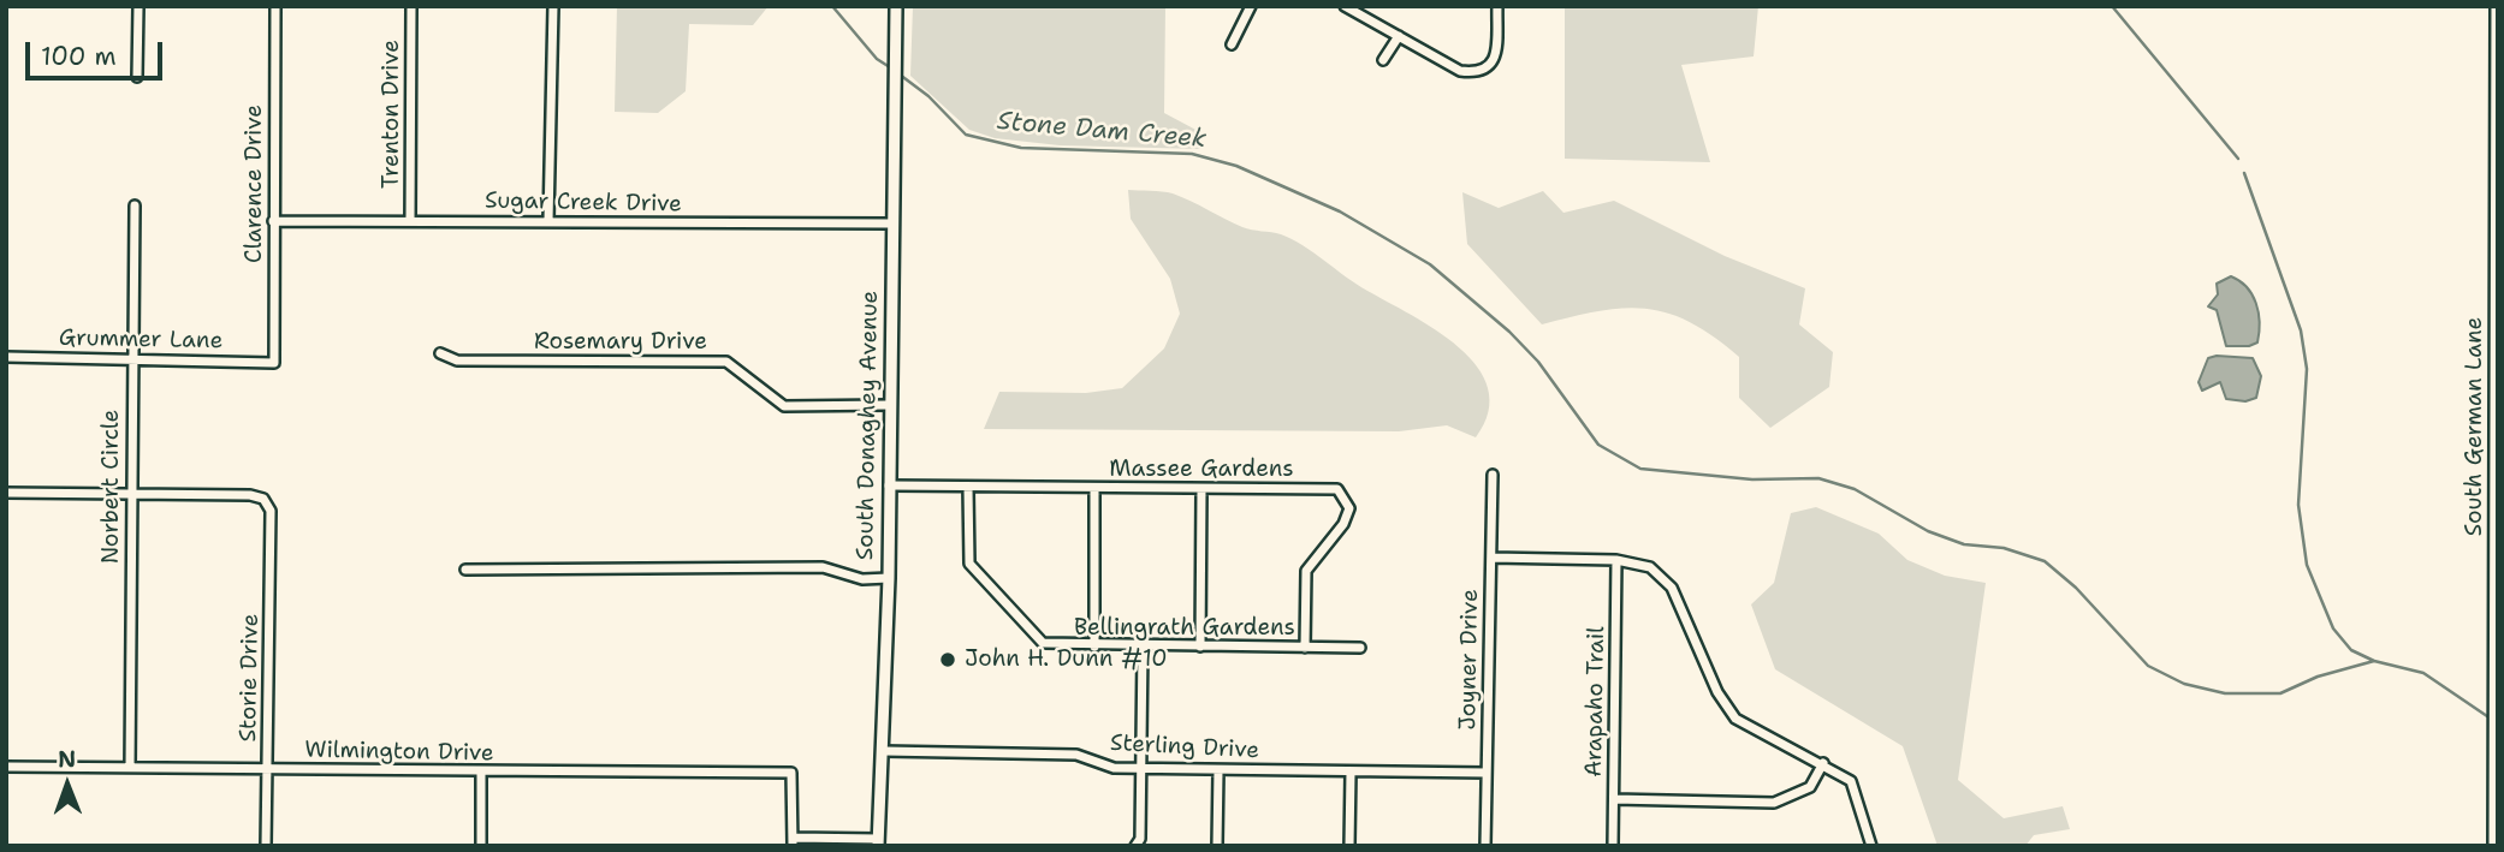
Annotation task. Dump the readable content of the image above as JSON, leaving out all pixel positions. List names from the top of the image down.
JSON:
{
  "streets": {
    "street": [
      "Trenton Drive",
      "Clarence Drive",
      "Sugar Creek Drive",
      "Grummer Lane",
      "Rosemary Drive",
      "South Donaghey Avenue",
      "South German Lane",
      "Massee Gardens",
      "Norbert Circle",
      "Bellingrath Gardens",
      "Joyner Drive",
      "Storie Drive",
      "Arapaho Trail",
      "Sterling Drive",
      "Wilmington Drive"
    ]
  },
  "crossings": [
    ["Trenton Drive", "Sugar Creek Drive"],
    ["Clarence Drive", "Sugar Creek Drive"],
    ["Clarence Drive", "Grummer Lane"],
    ["Sugar Creek Drive", "South Donaghey Avenue"],
    ["Grummer Lane", "Norbert Circle"],
    ["Rosemary Drive", "South Donaghey Avenue"],
    ["South Donaghey Avenue", "Massee Gardens"],
    ["South Donaghey Avenue", "Sterling Drive"],
    ["Massee Gardens", "Bellingrath Gardens"],
    ["Norbert Circle", "Storie Drive"],
    ["Norbert Circle", "Wilmington Drive"],
    ["Joyner Drive", "Sterling Drive"],
    ["Storie Drive", "Wilmington Drive"]
  ],
  "water": ["Stone Dam Creek"],
  "places": ["John H. Dunn #10"],
  "scale_bar": "100 m",
  "north": "top"
}
